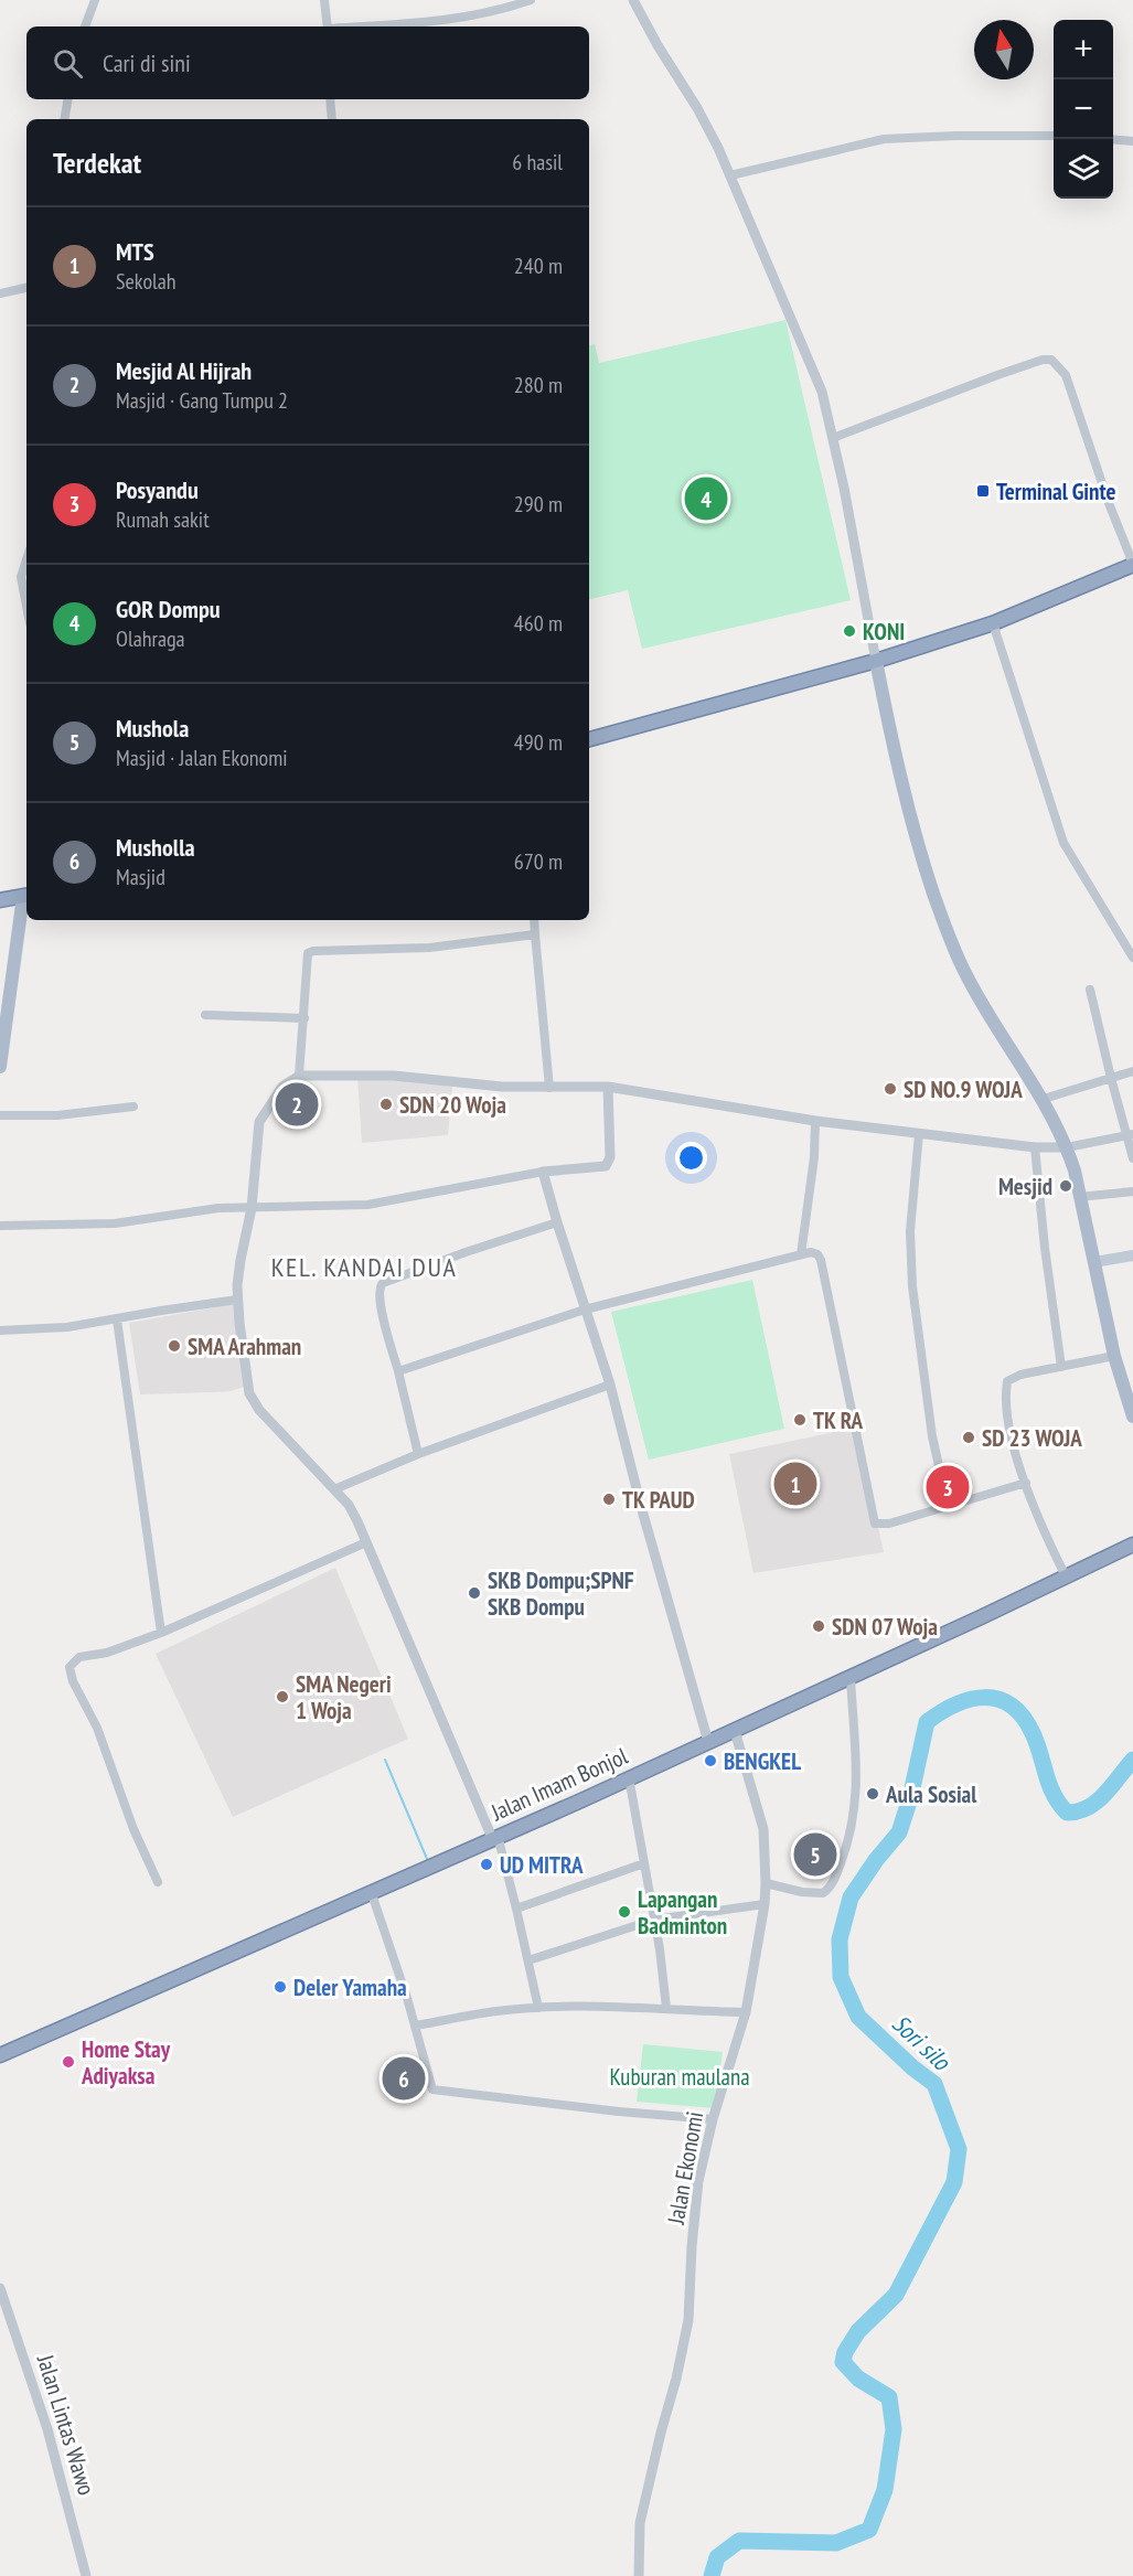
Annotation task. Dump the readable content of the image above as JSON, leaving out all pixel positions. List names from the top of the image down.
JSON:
{
  "streets": {
    "highway": ["Jalan Imam Bonjol"],
    "street": ["Jalan Ekonomi", "Jalan Lintas Wawo"]
  },
  "crossings": [
    ["Jalan Imam Bonjol", "Jalan Ekonomi"]
  ],
  "districts": ["KEL. KANDAI DUA"],
  "water": ["Sori silo"],
  "parks": ["Kuburan maulana"],
  "places": {
    "transit": ["Terminal Ginte"],
    "other": [
      "KONI",
      "SD NO.9 WOJA",
      "SDN 20 Woja",
      "Mesjid",
      "SMA Arahman",
      "TK RA",
      "SD 23 WOJA",
      "TK PAUD",
      "SKB Dompu;SPNF SKB Dompu",
      "SDN 07 Woja",
      "SMA Negeri 1 Woja",
      "BENGKEL",
      "Aula Sosial",
      "UD MITRA",
      "Lapangan Badminton",
      "Deler Yamaha",
      "Home Stay Adiyaksa"
    ]
  },
  "north": "top",
  "page": {
    "map_buttons": ["+", "−"],
    "search": "Cari di sini",
    "heading": ["Terdekat", "6 hasil"],
    "list": [
      {
        "mark": "1",
        "name": "MTS",
        "note": "Sekolah",
        "value": "240 m"
      },
      {
        "mark": "2",
        "name": "Mesjid Al Hijrah",
        "note": "Masjid · Gang Tumpu 2",
        "value": "280 m"
      },
      {
        "mark": "3",
        "name": "Posyandu",
        "note": "Rumah sakit",
        "value": "290 m"
      },
      {
        "mark": "4",
        "name": "GOR Dompu",
        "note": "Olahraga",
        "value": "460 m"
      },
      {
        "mark": "5",
        "name": "Mushola",
        "note": "Masjid · Jalan Ekonomi",
        "value": "490 m"
      },
      {
        "mark": "6",
        "name": "Musholla",
        "note": "Masjid",
        "value": "670 m"
      }
    ],
    "pins": [
      "4",
      "2",
      "1",
      "3",
      "5",
      "6"
    ]
  }
}
